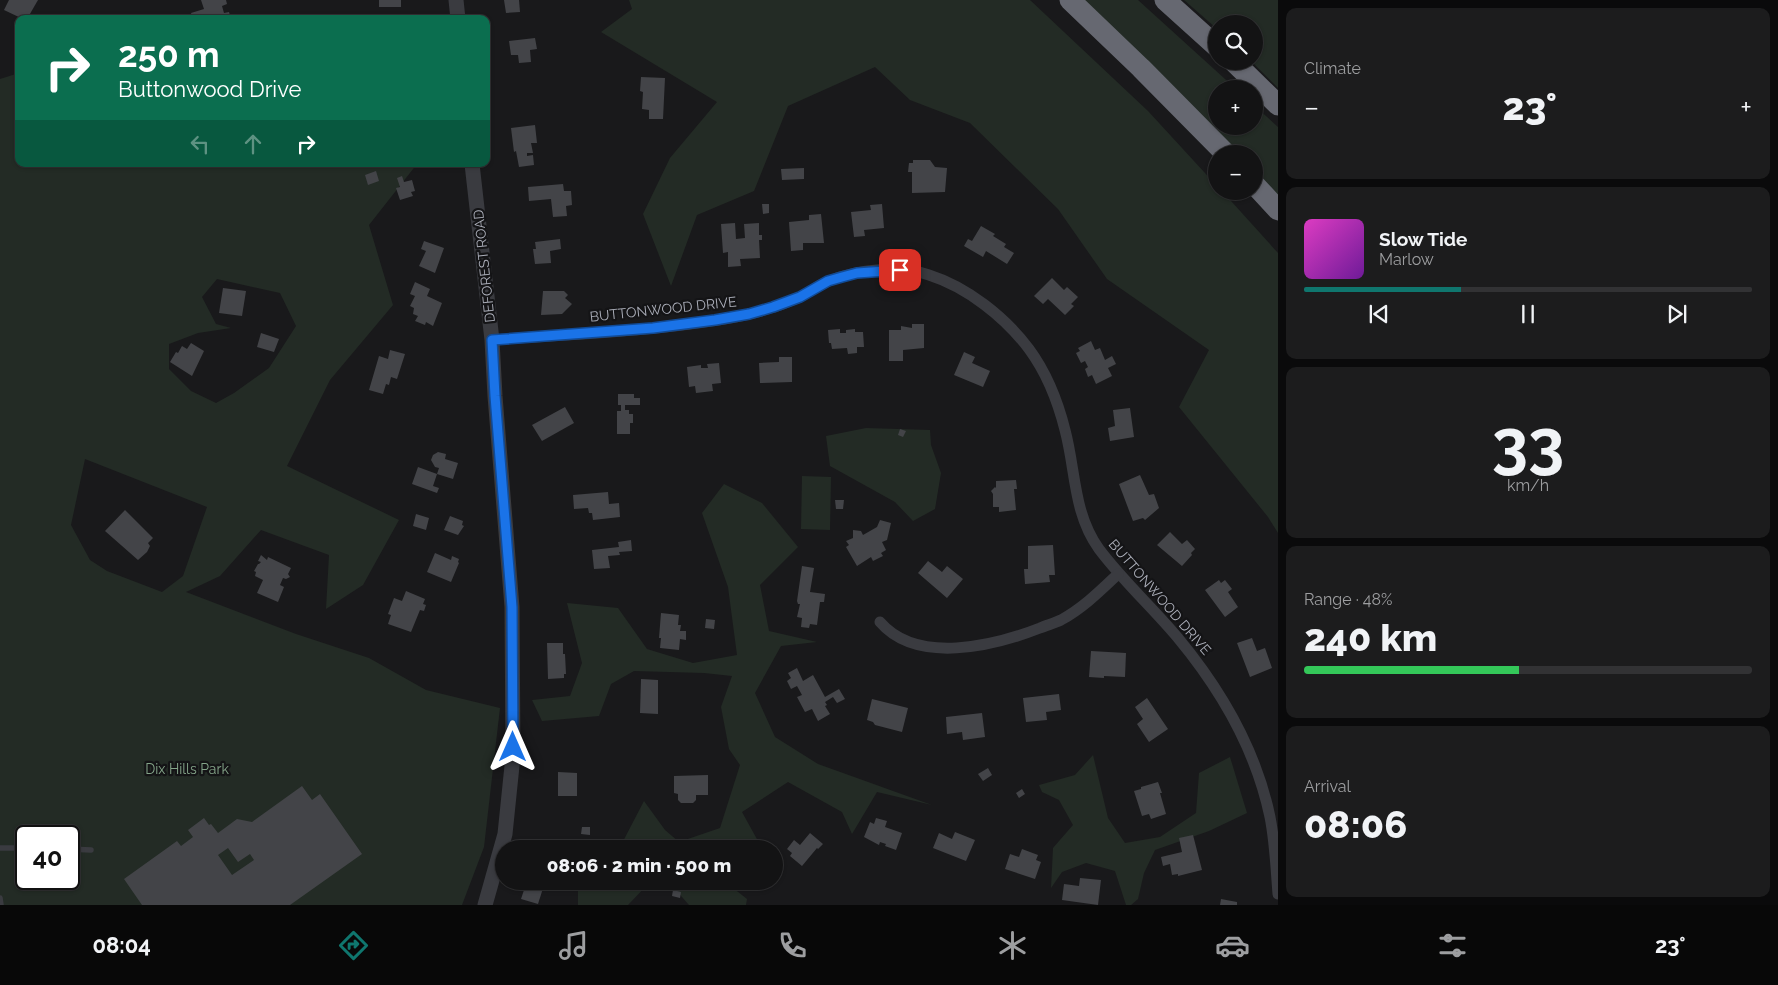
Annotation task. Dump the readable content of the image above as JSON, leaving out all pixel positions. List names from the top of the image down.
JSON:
{
  "streets": {
    "street": ["DEFOREST ROAD", "BUTTONWOOD DRIVE"]
  },
  "crossings": [
    ["DEFOREST ROAD", "BUTTONWOOD DRIVE"]
  ],
  "parks": ["Dix Hills Park"],
  "page": {
    "tile": [
      "Climate",
      ["33", "km/h"],
      ["Range · 48%", "240 km"],
      ["Arrival", "08:06"]
    ],
    "map_buttons": ["+", "−"],
    "turn": ["250 m", "Buttonwood Drive"],
    "heat": ["−", "23°", "+"],
    "song": ["Slow Tide", "Marlow"],
    "limit": "40",
    "trip": "08:06 · 2 min · 500 m",
    "tabs": ["08:04", "23°"]
  }
}
